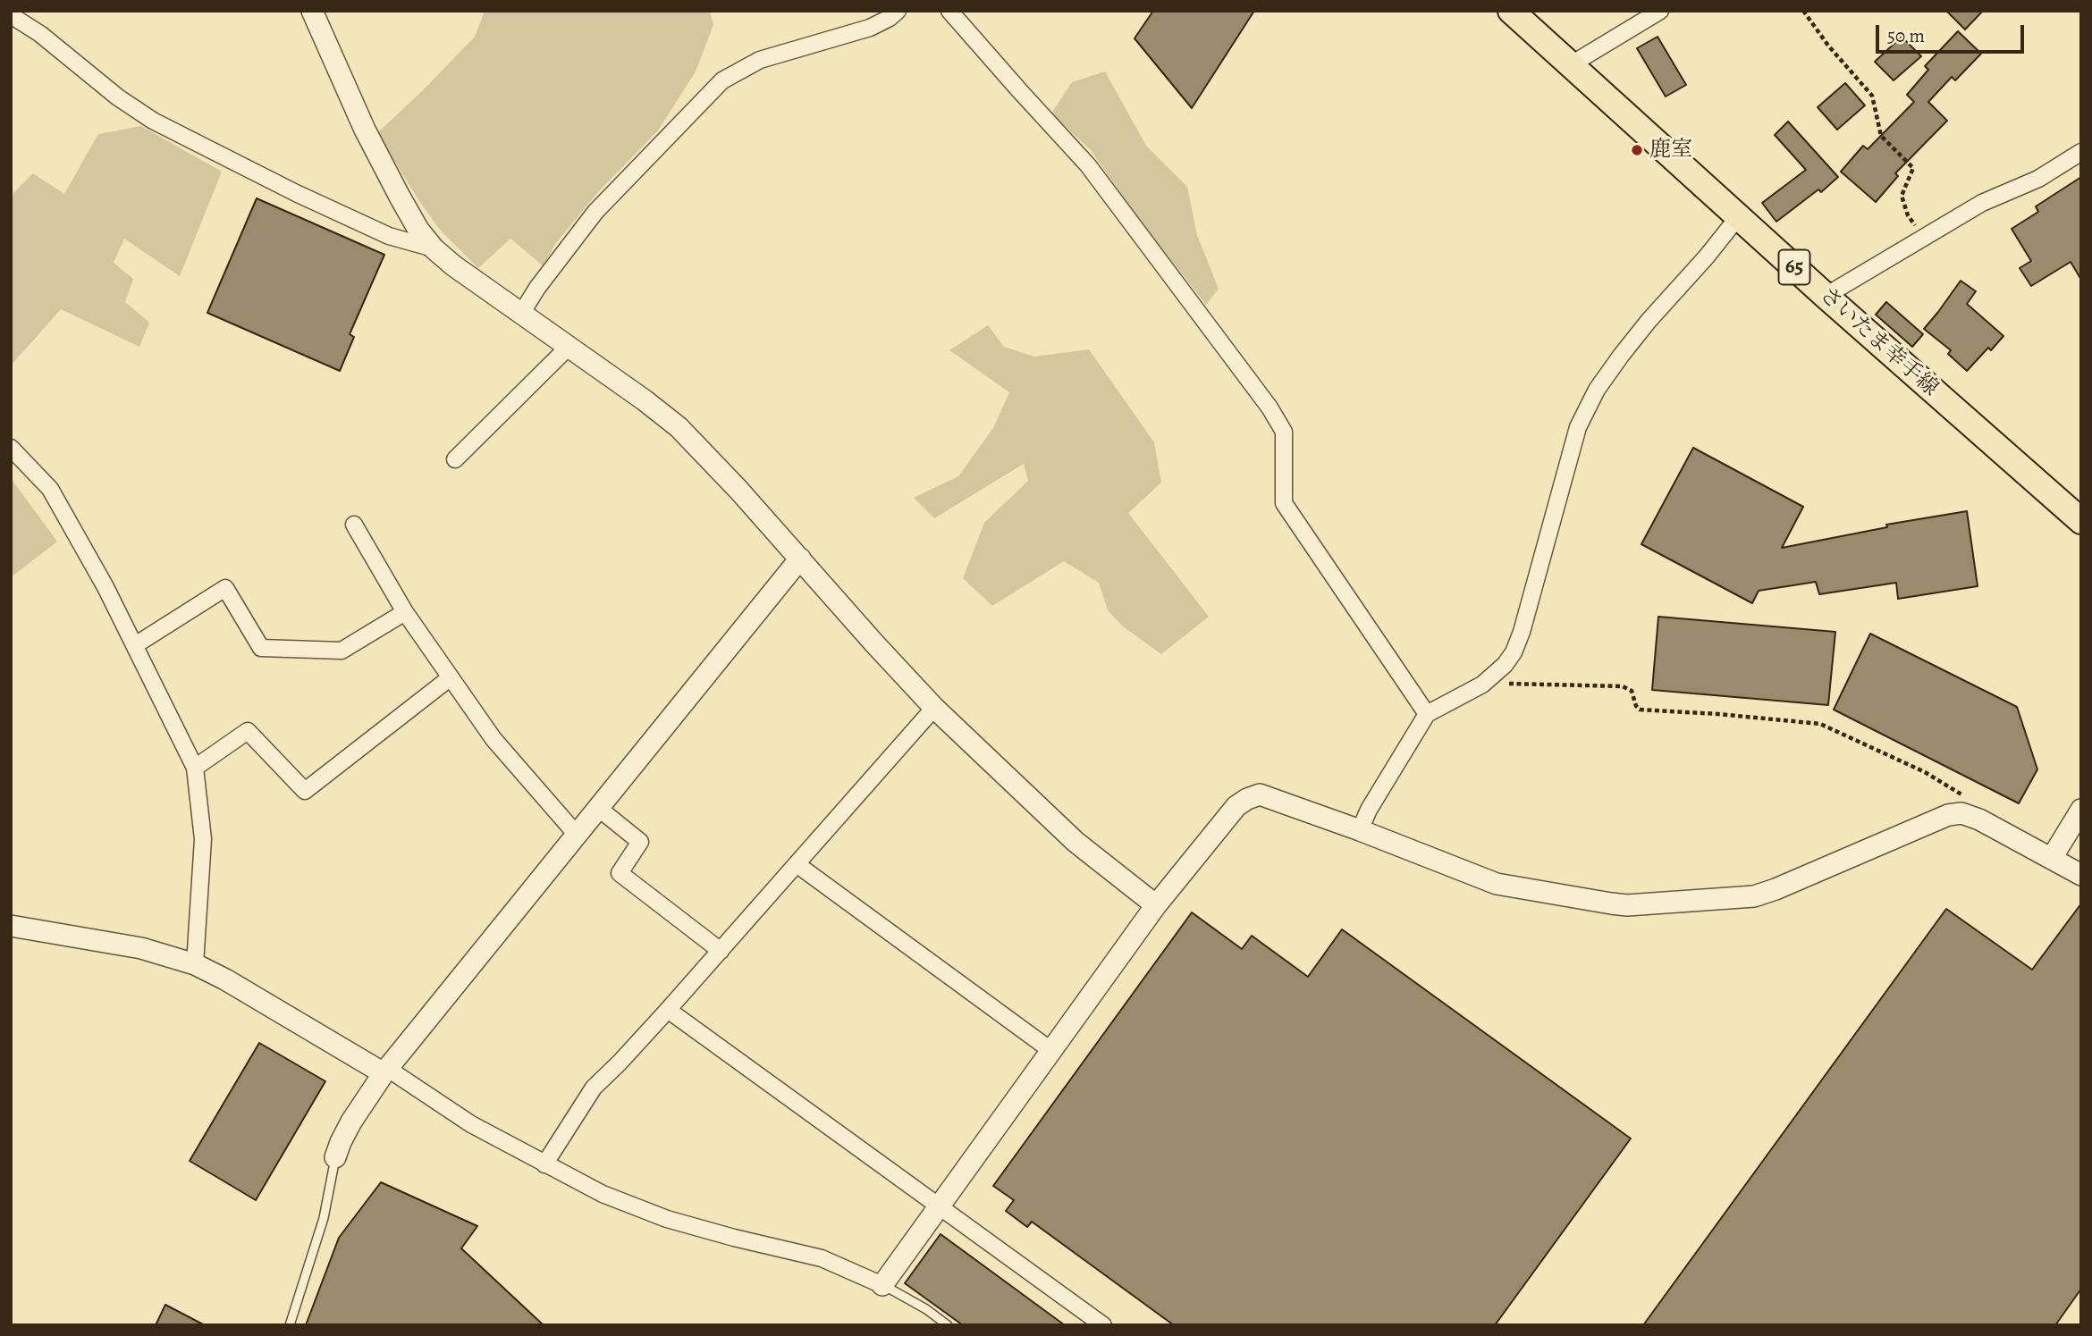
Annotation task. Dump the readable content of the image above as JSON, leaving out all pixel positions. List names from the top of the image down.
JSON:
{
  "streets": {
    "main road": ["65", "さいたま幸手線"]
  },
  "places": ["鹿室"],
  "scale_bar": "50 m"
}
